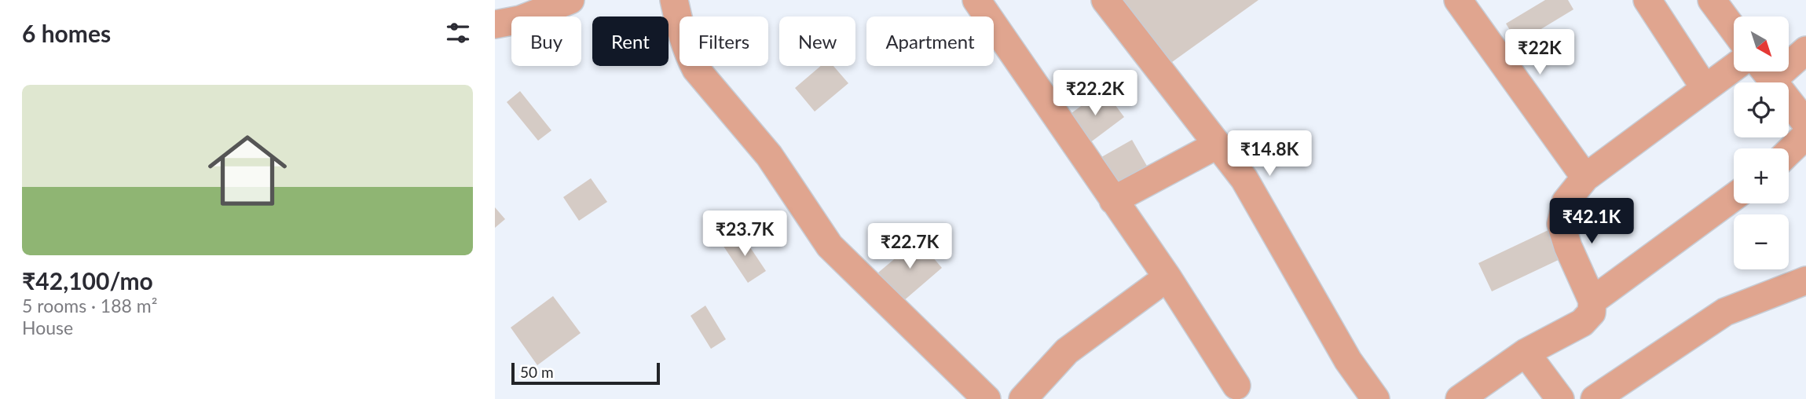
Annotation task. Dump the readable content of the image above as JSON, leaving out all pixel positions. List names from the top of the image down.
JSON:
{
  "scale_bar": "50 m",
  "north": "bottom right",
  "page": {
    "heading": "6 homes",
    "map_buttons": ["+", "−"],
    "chip": [
      "Buy",
      "Rent",
      "Filters",
      "New",
      "Apartment"
    ],
    "price": [
      "₹22K",
      "₹22.2K",
      "₹14.8K",
      "₹42.1K",
      "₹23.7K",
      "₹22.7K"
    ],
    "list": [
      {
        "name": "₹42,100/mo",
        "note": "5 rooms · 188 m² · House"
      }
    ],
    "scale": "50 m"
  }
}
